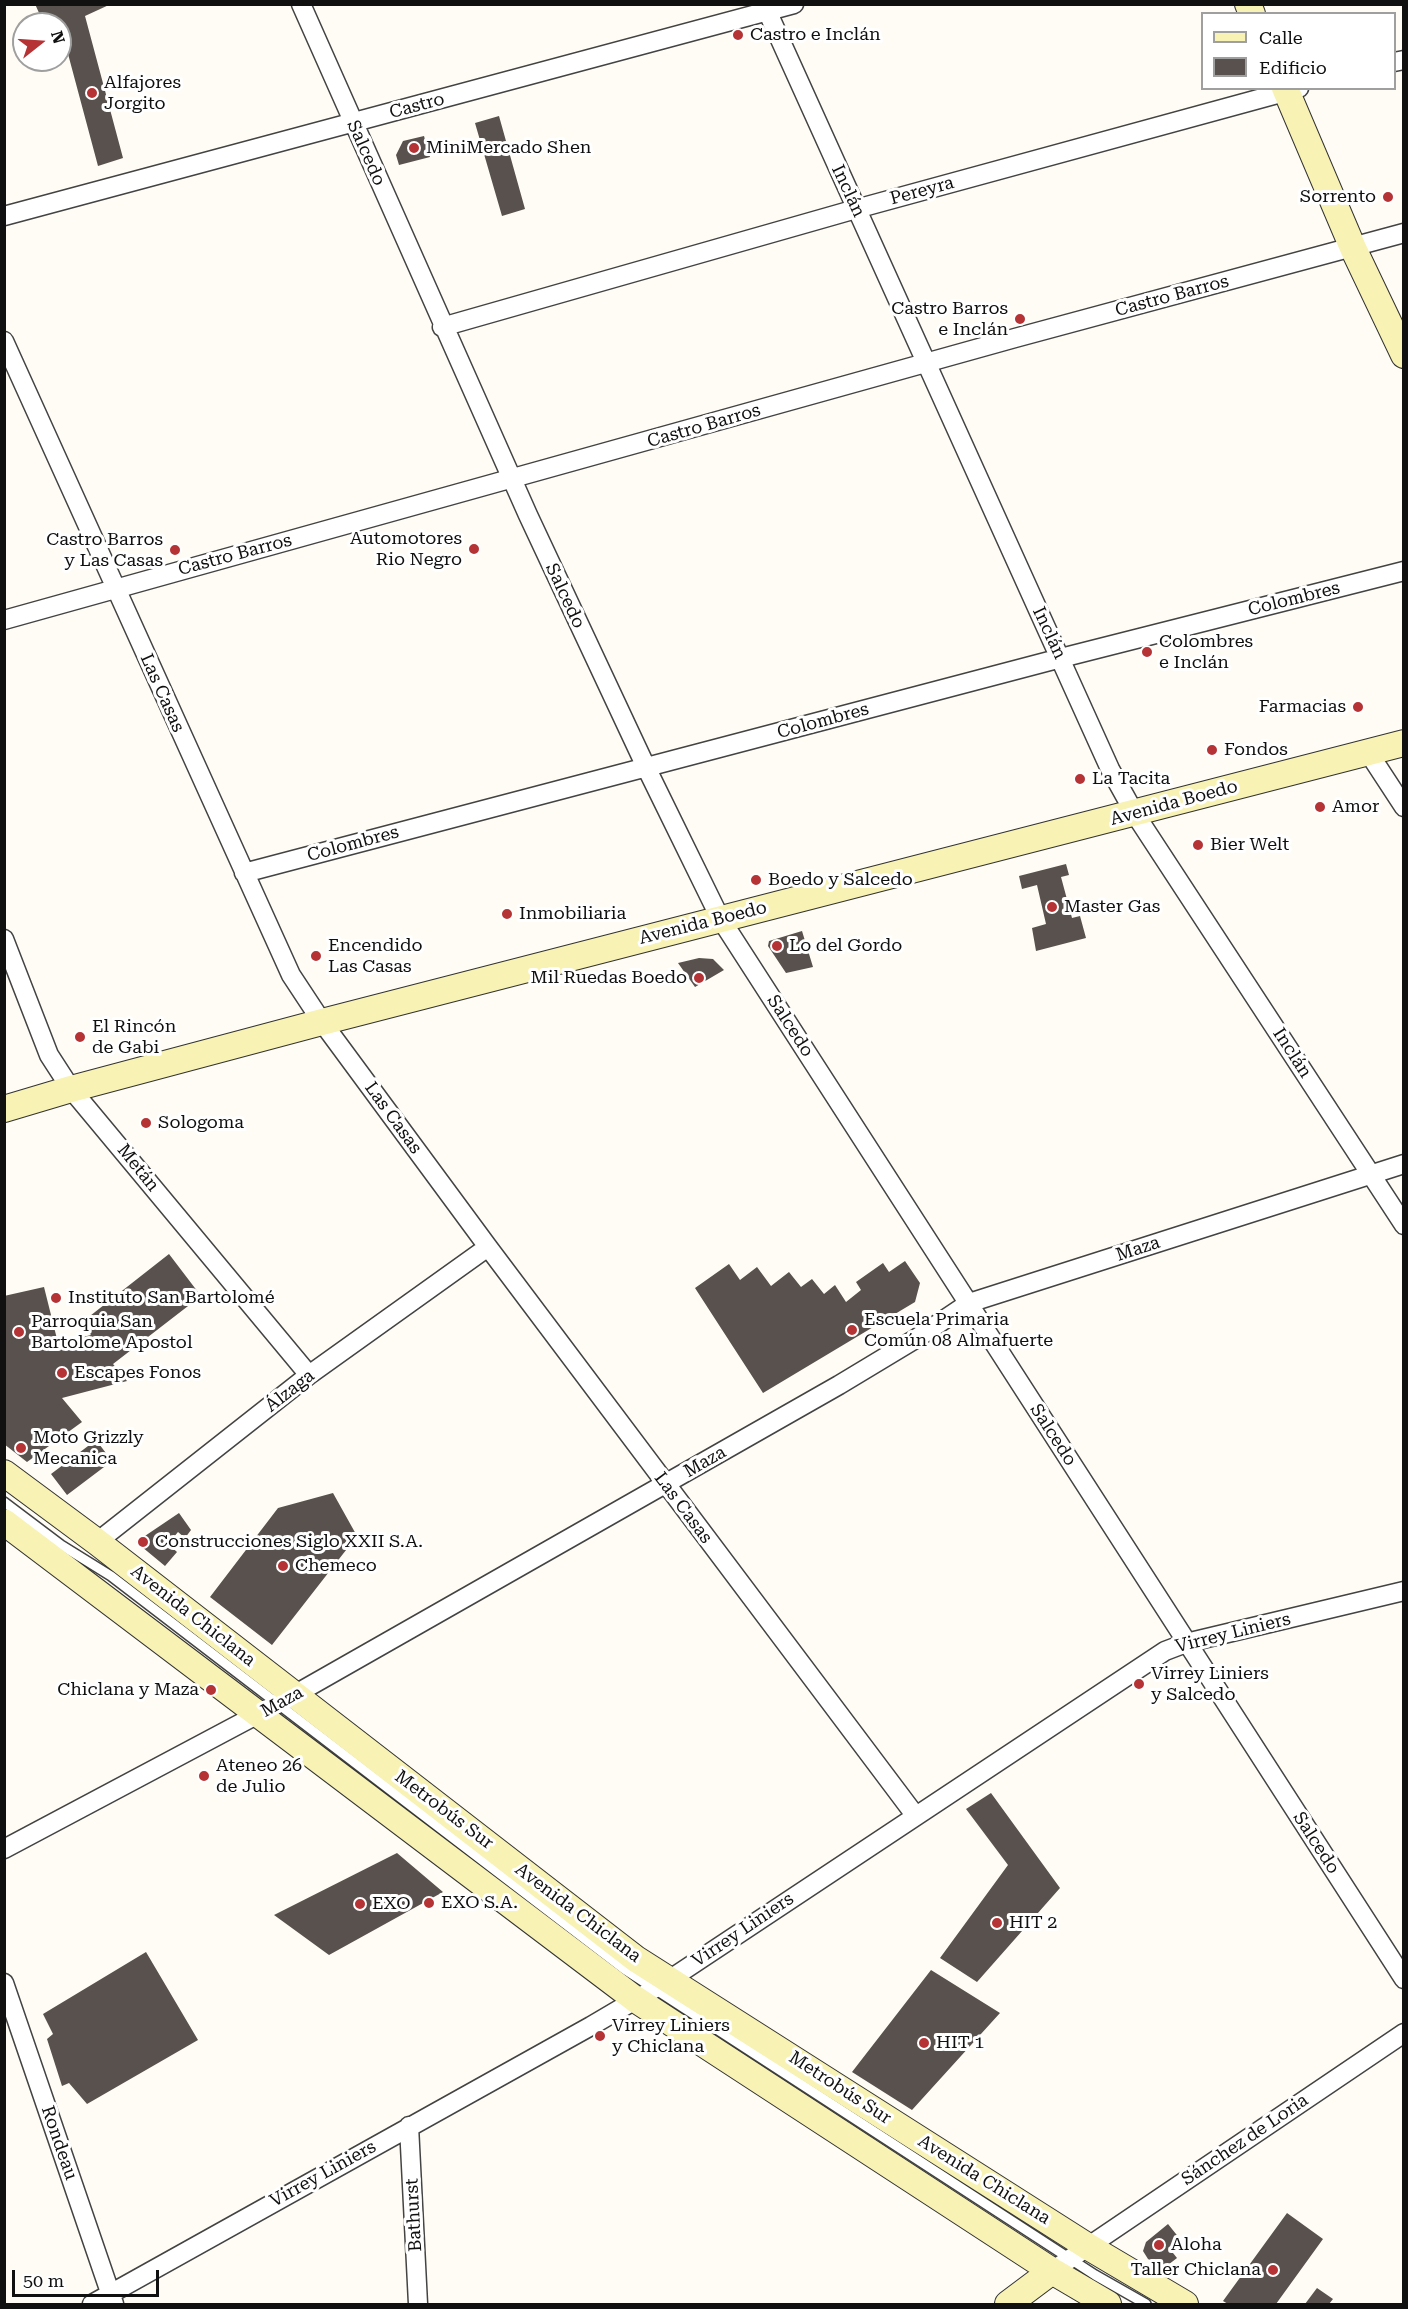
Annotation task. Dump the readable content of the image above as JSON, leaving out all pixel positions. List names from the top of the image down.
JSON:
{
  "streets": {
    "main road": ["Avenida Boedo", "Avenida Chiclana"],
    "street": [
      "Castro",
      "Salcedo",
      "Inclán",
      "Pereyra",
      "Castro Barros",
      "Colombres",
      "Las Casas",
      "Metán",
      "Maza",
      "Álzaga",
      "Virrey Liniers",
      "Sánchez de Loria",
      "Rondeau",
      "Bathurst"
    ]
  },
  "crossings": [
    ["Castro", "Salcedo"],
    ["Castro", "Inclán"],
    ["Salcedo", "Pereyra"],
    ["Salcedo", "Castro Barros"],
    ["Salcedo", "Colombres"],
    ["Salcedo", "Avenida Boedo"],
    ["Salcedo", "Maza"],
    ["Salcedo", "Virrey Liniers"],
    ["Inclán", "Pereyra"],
    ["Inclán", "Castro Barros"],
    ["Inclán", "Colombres"],
    ["Inclán", "Avenida Boedo"],
    ["Inclán", "Maza"],
    ["Castro Barros", "Las Casas"],
    ["Colombres", "Las Casas"],
    ["Las Casas", "Avenida Boedo"],
    ["Las Casas", "Maza"],
    ["Las Casas", "Álzaga"],
    ["Las Casas", "Virrey Liniers"],
    ["Avenida Boedo", "Metán"],
    ["Metán", "Álzaga"],
    ["Maza", "Avenida Chiclana"],
    ["Álzaga", "Avenida Chiclana"],
    ["Avenida Chiclana", "Virrey Liniers"],
    ["Avenida Chiclana", "Sánchez de Loria"],
    ["Virrey Liniers", "Rondeau"],
    ["Virrey Liniers", "Bathurst"]
  ],
  "places": [
    "Castro e Inclán",
    "Alfajores Jorgito",
    "MiniMercado Shen",
    "Sorrento",
    "Castro Barros e Inclán",
    "Automotores Rio Negro",
    "Castro Barros y Las Casas",
    "Colombres e Inclán",
    "Farmacias",
    "Fondos",
    "La Tacita",
    "Amor",
    "Bier Welt",
    "Boedo y Salcedo",
    "Master Gas",
    "Inmobiliaria",
    "Lo del Gordo",
    "Encendido Las Casas",
    "Mil Ruedas Boedo",
    "El Rincón de Gabi",
    "Sologoma",
    "Instituto San Bartolomé",
    "Escuela Primaria Común 08 Almafuerte",
    "Parroquia San Bartolome Apostol",
    "Escapes Fonos",
    "Moto Grizzly Mecanica",
    "Construcciones Siglo XXII S.A.",
    "Chemeco",
    "Virrey Liniers y Salcedo",
    "Chiclana y Maza",
    "Ateneo 26 de Julio",
    "EXO S.A.",
    "EXO",
    "HIT 2",
    "Virrey Liniers y Chiclana",
    "HIT 1",
    "Aloha",
    "Taller Chiclana"
  ],
  "legend": ["Calle", "Edificio"],
  "scale_bar": "50 m",
  "north": "right"
}
